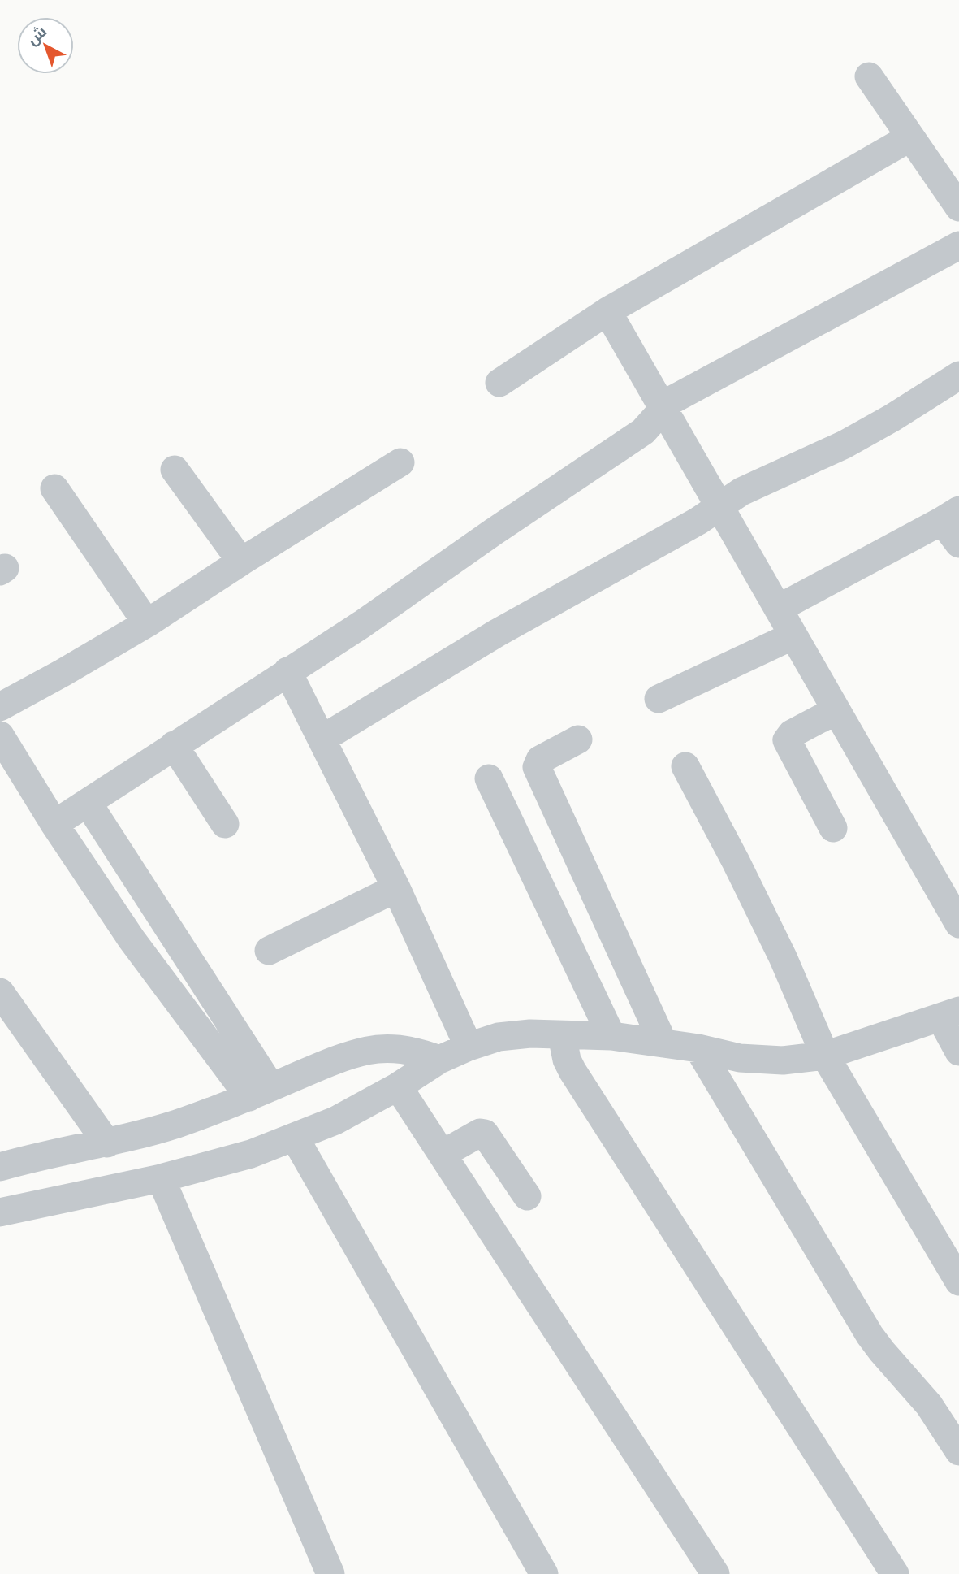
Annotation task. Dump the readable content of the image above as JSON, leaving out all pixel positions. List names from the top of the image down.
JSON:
{
  "north": "top left"
}
